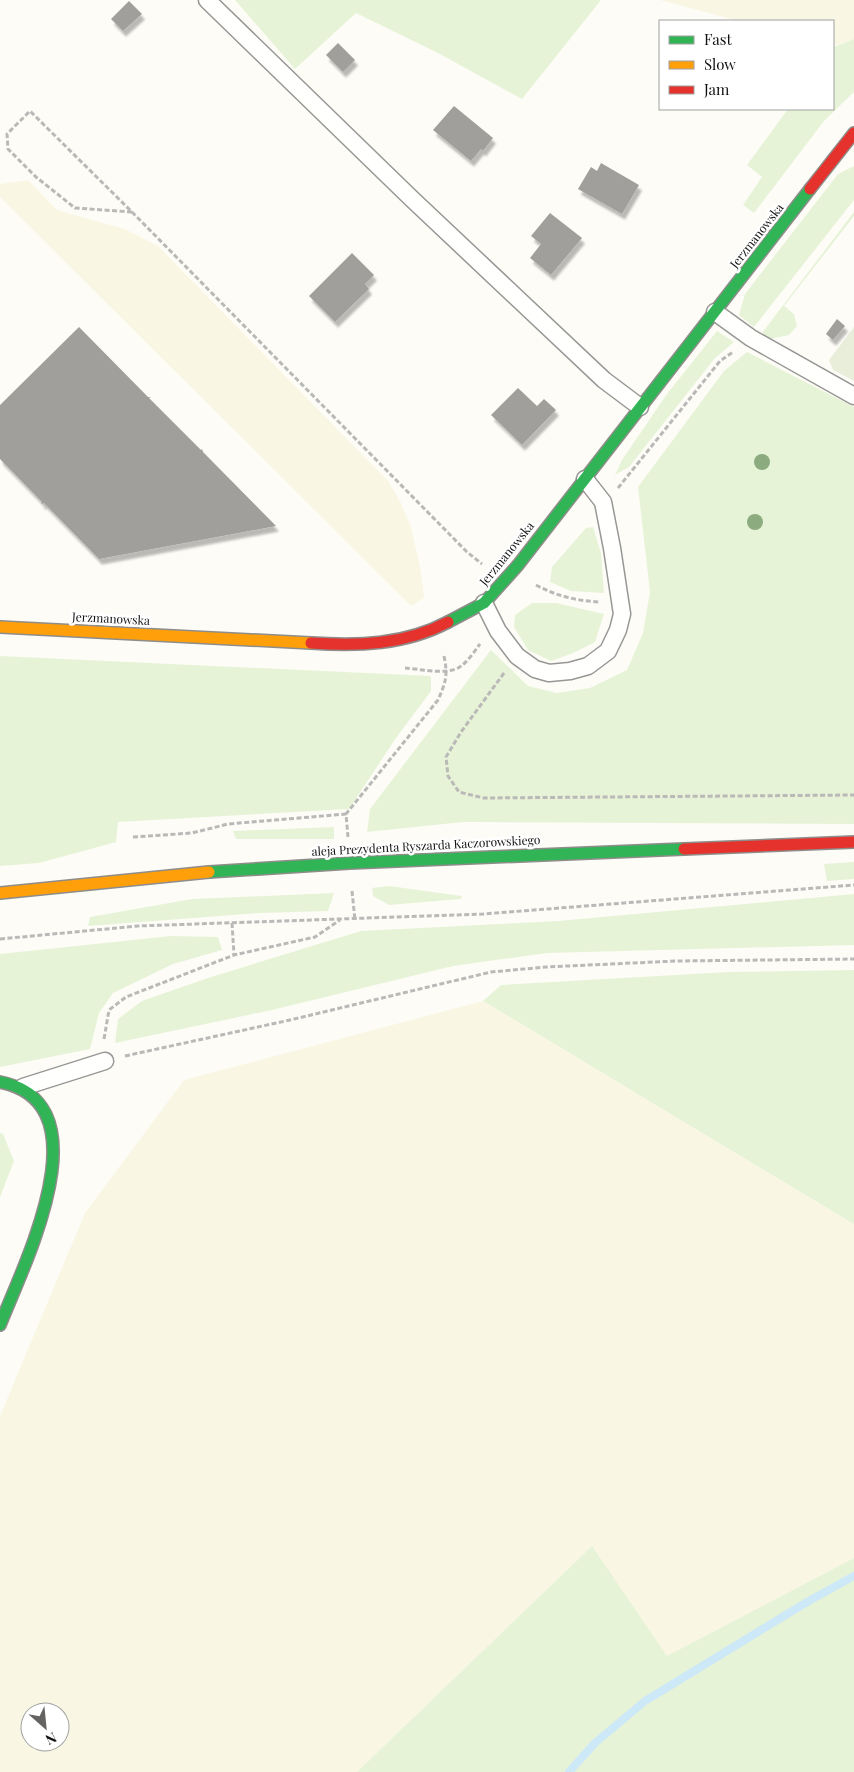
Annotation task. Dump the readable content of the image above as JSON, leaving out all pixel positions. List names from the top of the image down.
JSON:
{
  "streets": {
    "street": ["Jerzmanowska", "aleja Prezydenta Ryszarda Kaczorowskiego"]
  },
  "legend": ["Fast", "Slow", "Jam"],
  "north": "bottom right"
}
